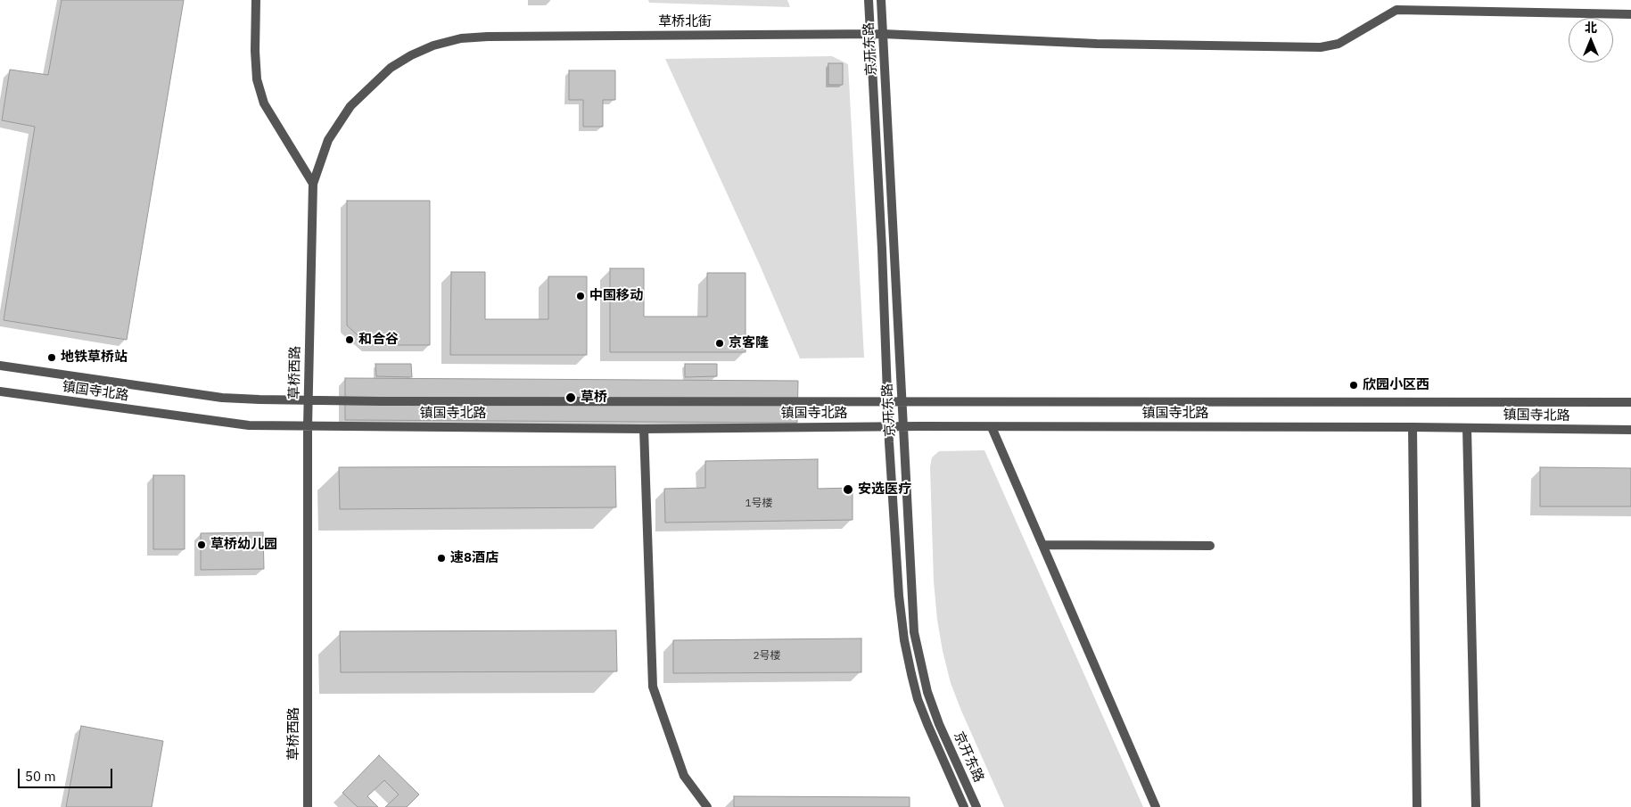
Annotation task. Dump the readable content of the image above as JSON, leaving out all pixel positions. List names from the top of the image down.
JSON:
{
  "streets": {
    "street": [
      "草桥北街",
      "京开东路",
      "草桥西路",
      "镇国寺北路"
    ]
  },
  "crossings": [
    ["草桥北街", "京开东路"],
    ["草桥北街", "草桥西路"],
    ["京开东路", "镇国寺北路"],
    ["草桥西路", "镇国寺北路"]
  ],
  "places": [
    "中国移动",
    "和合谷",
    "京客隆",
    "地铁草桥站",
    "欣园小区西",
    "草桥",
    "安选医疗",
    "草桥幼儿园",
    "速8酒店"
  ],
  "house_numbers": ["1号楼", "2号楼"],
  "scale_bar": "50 m",
  "north": "top"
}
